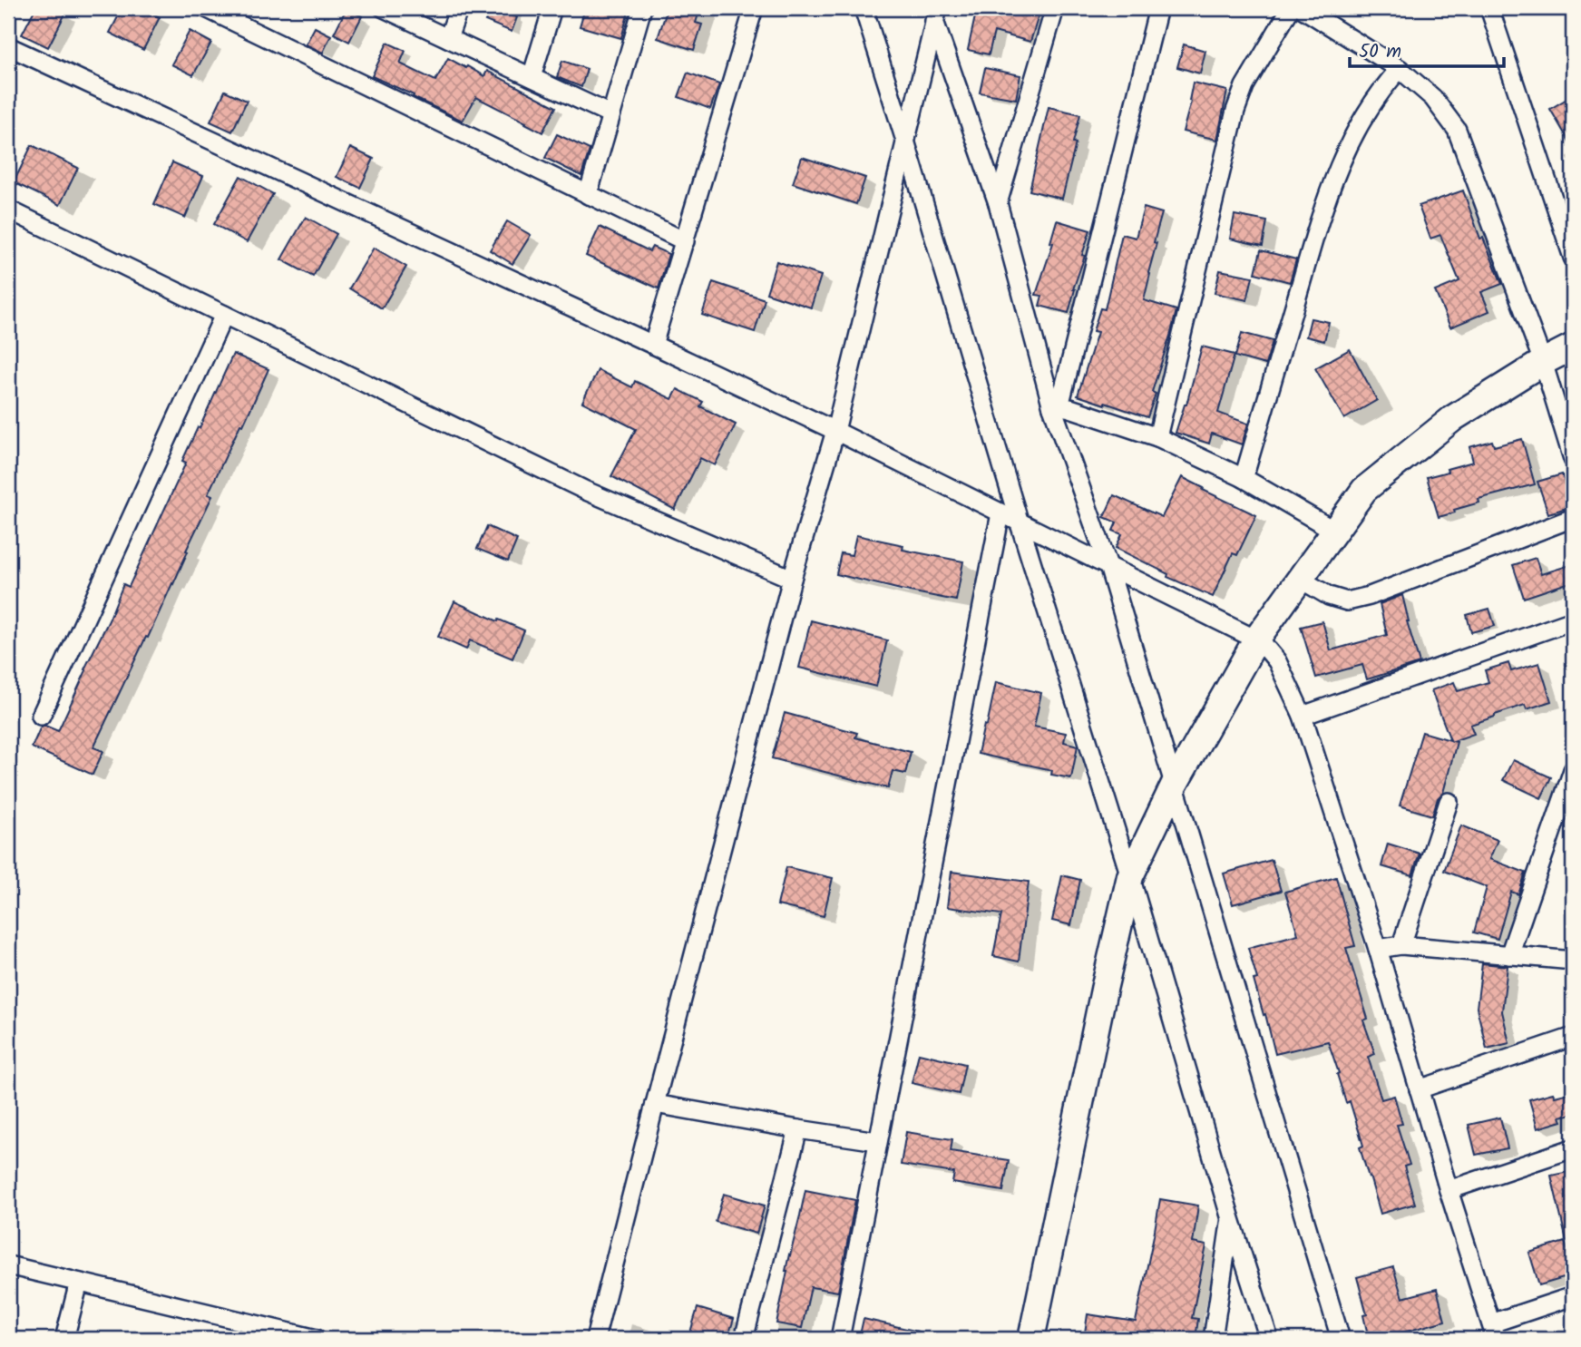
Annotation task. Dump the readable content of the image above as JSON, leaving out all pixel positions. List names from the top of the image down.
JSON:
{
  "scale_bar": "50 m"
}
